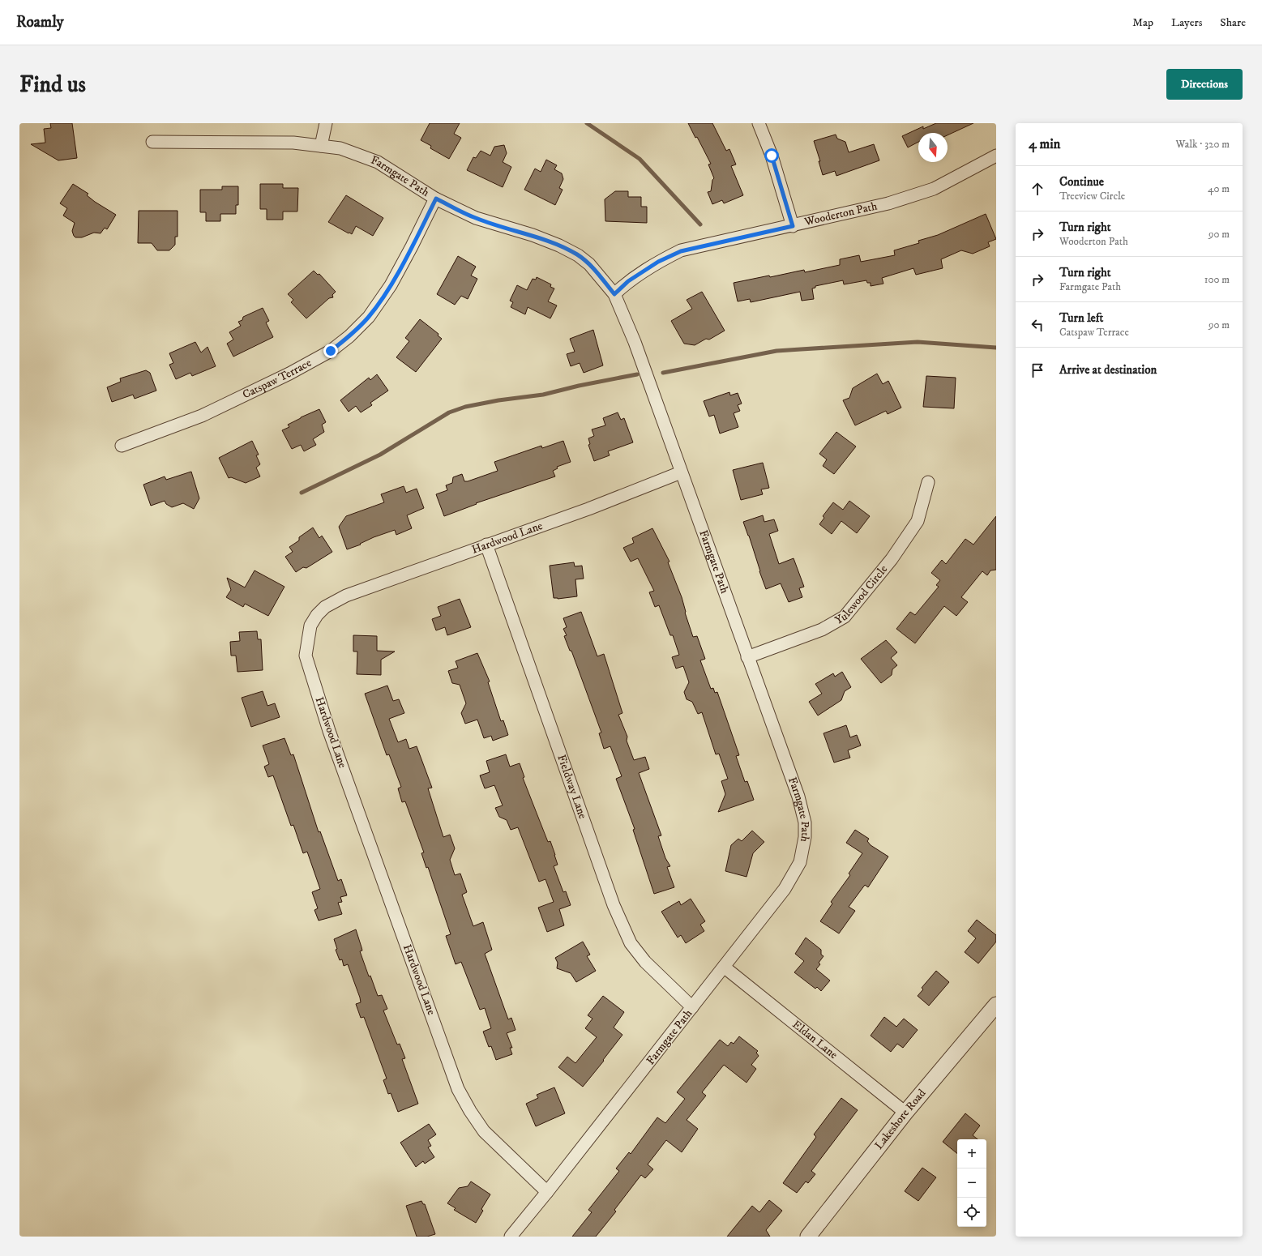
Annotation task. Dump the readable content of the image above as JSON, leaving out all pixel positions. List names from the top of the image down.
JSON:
{
  "streets": {
    "street": [
      "Farmgate Path",
      "Wooderton Path",
      "Catspaw Terrace",
      "Hardwood Lane",
      "Yulewood Circle",
      "Fieldway Lane",
      "Eldan Lane",
      "Lakeshore Road"
    ]
  },
  "crossings": [
    ["Farmgate Path", "Wooderton Path"],
    ["Farmgate Path", "Catspaw Terrace"],
    ["Farmgate Path", "Hardwood Lane"],
    ["Farmgate Path", "Yulewood Circle"],
    ["Farmgate Path", "Fieldway Lane"],
    ["Farmgate Path", "Eldan Lane"],
    ["Hardwood Lane", "Fieldway Lane"],
    ["Eldan Lane", "Lakeshore Road"]
  ],
  "north": "bottom",
  "page": {
    "header": "Roamly",
    "nav": ["Map", "Layers", "Share"],
    "buttons": "Directions",
    "title": "Find us",
    "heading": ["4 min", "Walk · 320 m"],
    "list": [
      ["Continue", "Treeview Circle", "40 m"],
      ["Turn right", "Wooderton Path", "90 m"],
      ["Turn right", "Farmgate Path", "100 m"],
      ["Turn left", "Catspaw Terrace", "90 m"],
      "Arrive at destination"
    ],
    "map_buttons": ["+", "−"]
  }
}
